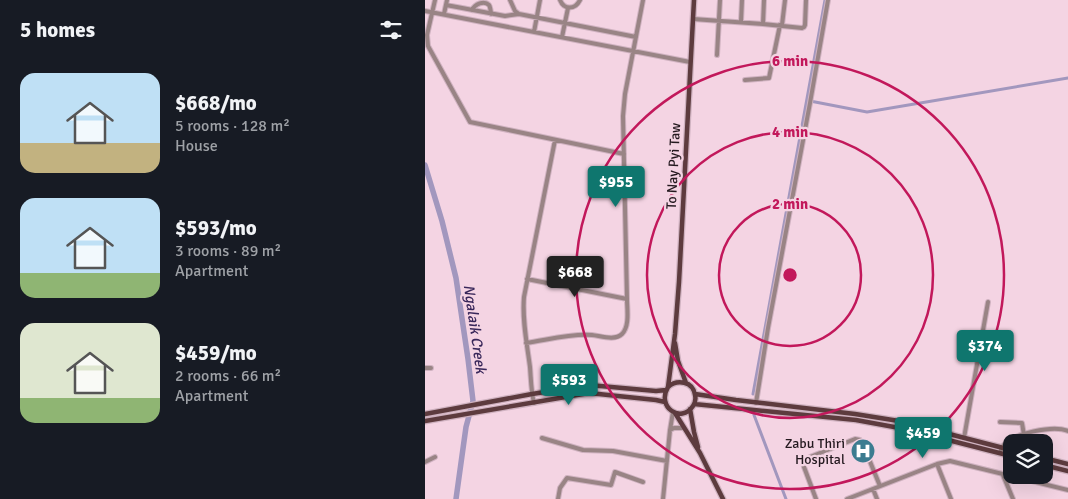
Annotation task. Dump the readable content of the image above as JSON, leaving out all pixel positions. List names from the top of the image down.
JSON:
{
  "streets": {
    "main road": ["To Nay Pyi Taw"]
  },
  "water": ["Ngalaik Creek"],
  "places": {
    "hospital": ["Zabu Thiri Hospital"]
  },
  "page": {
    "heading": "5 homes",
    "list": [
      {
        "name": "$668/mo",
        "note": "5 rooms · 128 m² · House"
      },
      {
        "name": "$593/mo",
        "note": "3 rooms · 89 m² · Apartment"
      },
      {
        "name": "$459/mo",
        "note": "2 rooms · 66 m² · Apartment"
      }
    ],
    "price": [
      "$955",
      "$668",
      "$374",
      "$593",
      "$459"
    ]
  },
  "rings": ["6 min", "4 min", "2 min"]
}
